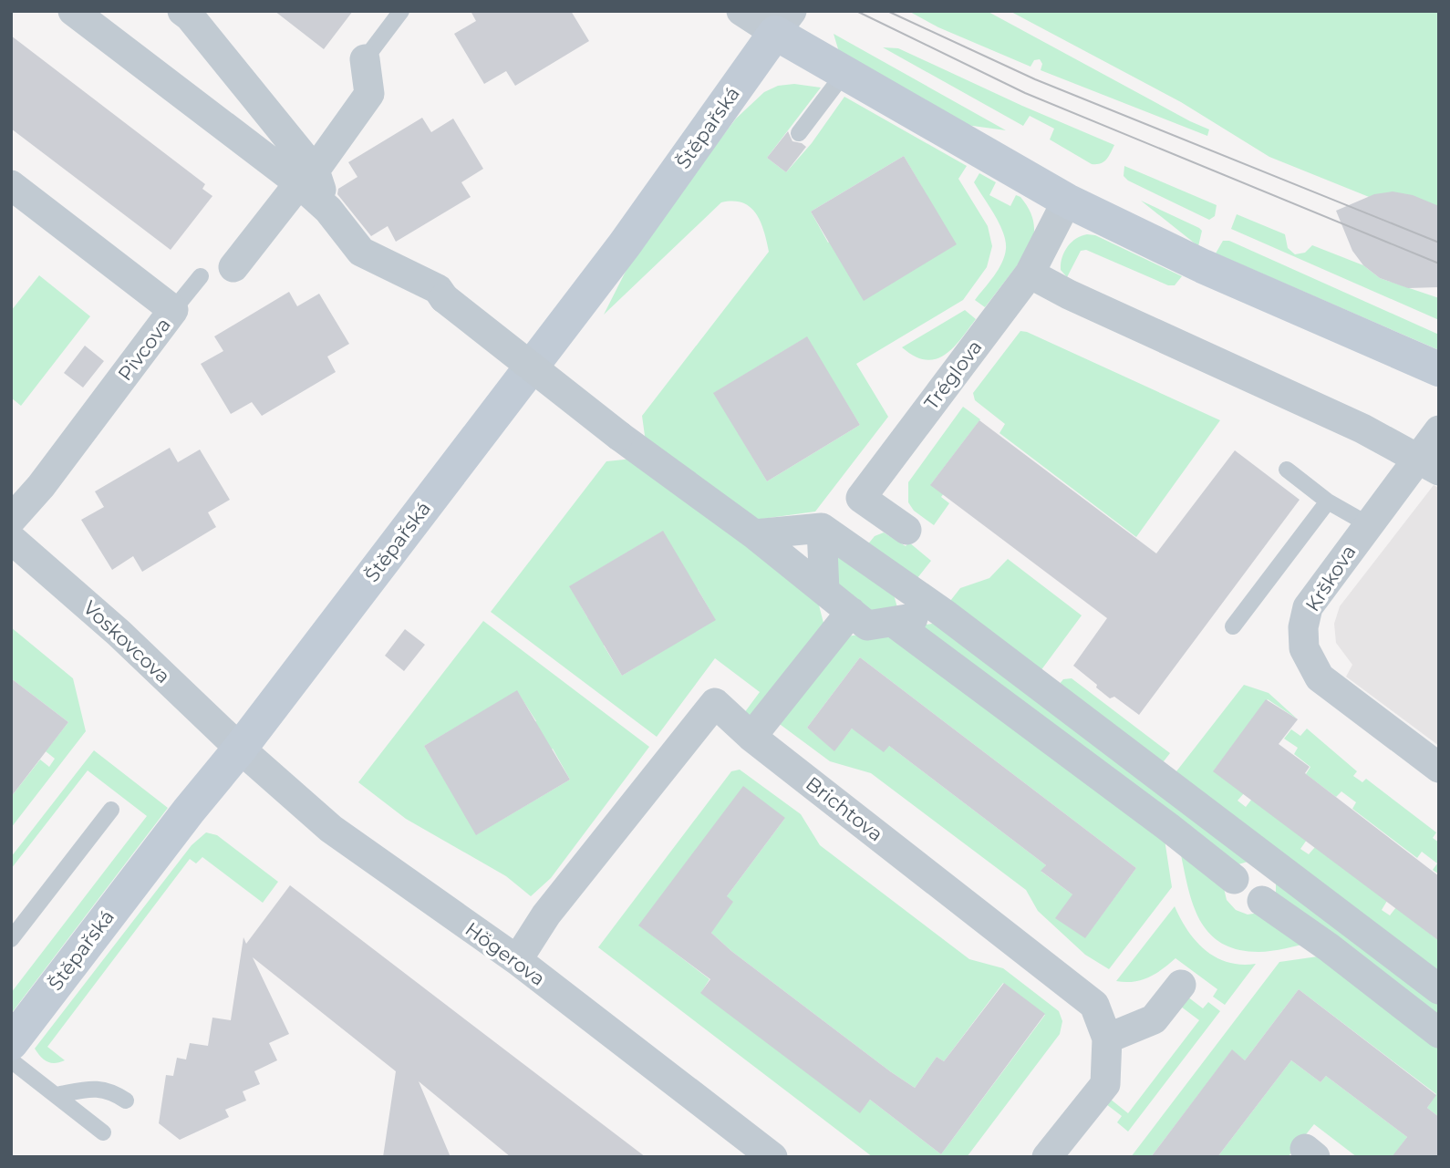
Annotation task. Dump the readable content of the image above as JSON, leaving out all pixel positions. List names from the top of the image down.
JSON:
{
  "streets": {
    "street": [
      "Štěpařská",
      "Pivcova",
      "Tréglova",
      "Krškova",
      "Voskovcova",
      "Brichtova",
      "Högerova"
    ]
  },
  "crossings": [
    ["Štěpařská", "Voskovcova"],
    ["Štěpařská", "Högerova"],
    ["Voskovcova", "Högerova"],
    ["Brichtova", "Högerova"]
  ]
}
